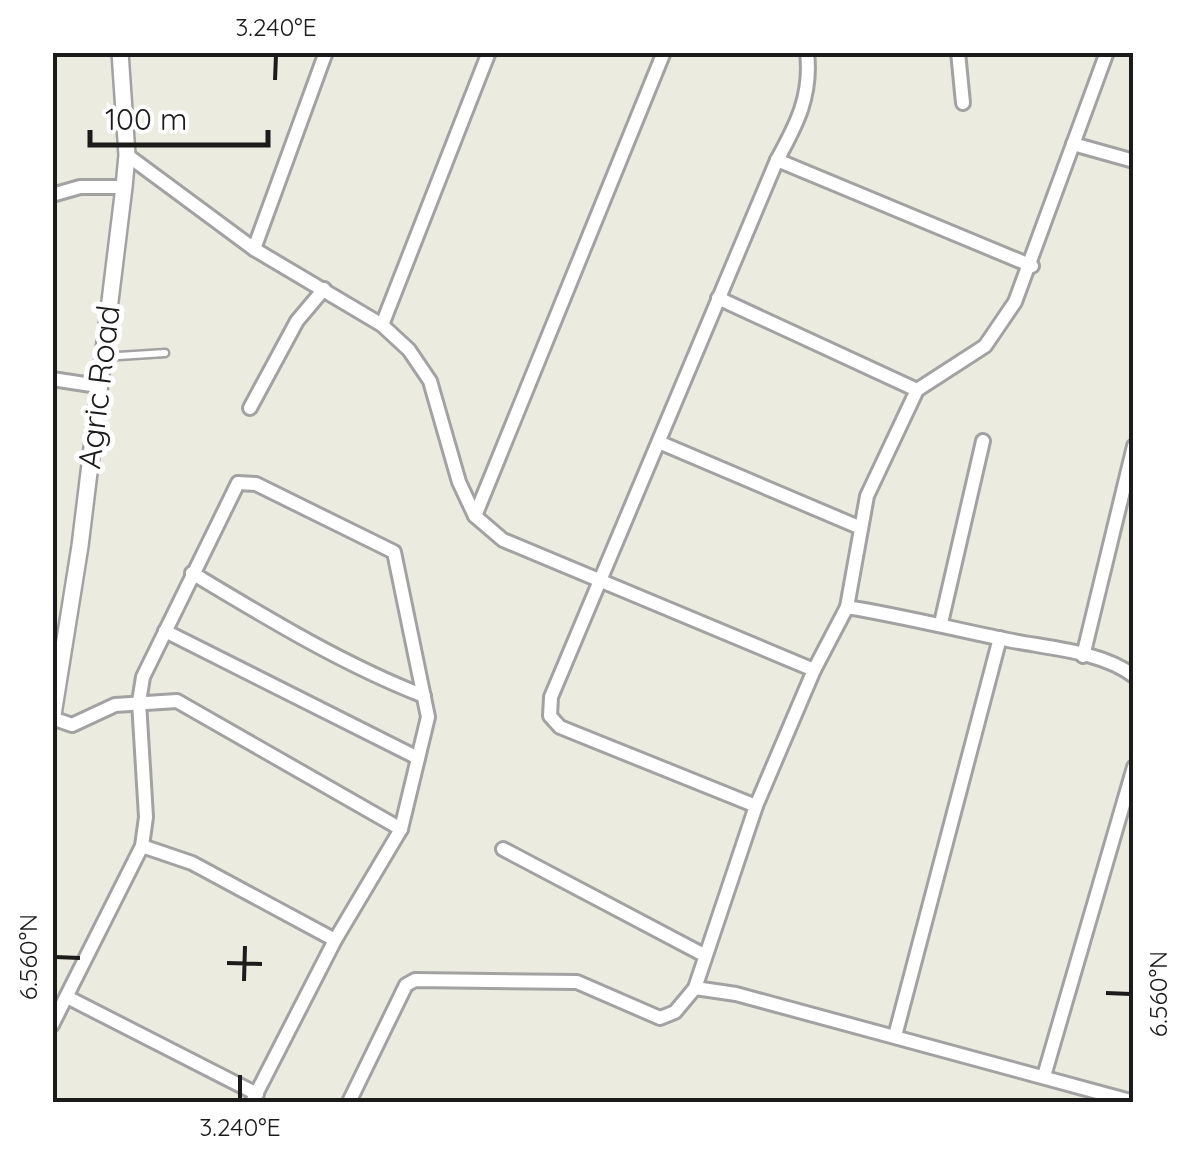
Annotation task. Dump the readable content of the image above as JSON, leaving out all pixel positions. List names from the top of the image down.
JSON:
{
  "streets": {
    "street": ["Agric Road"]
  },
  "scale_bar": "100 m",
  "coordinates": ["3.240°E", "6.560°N"]
}
